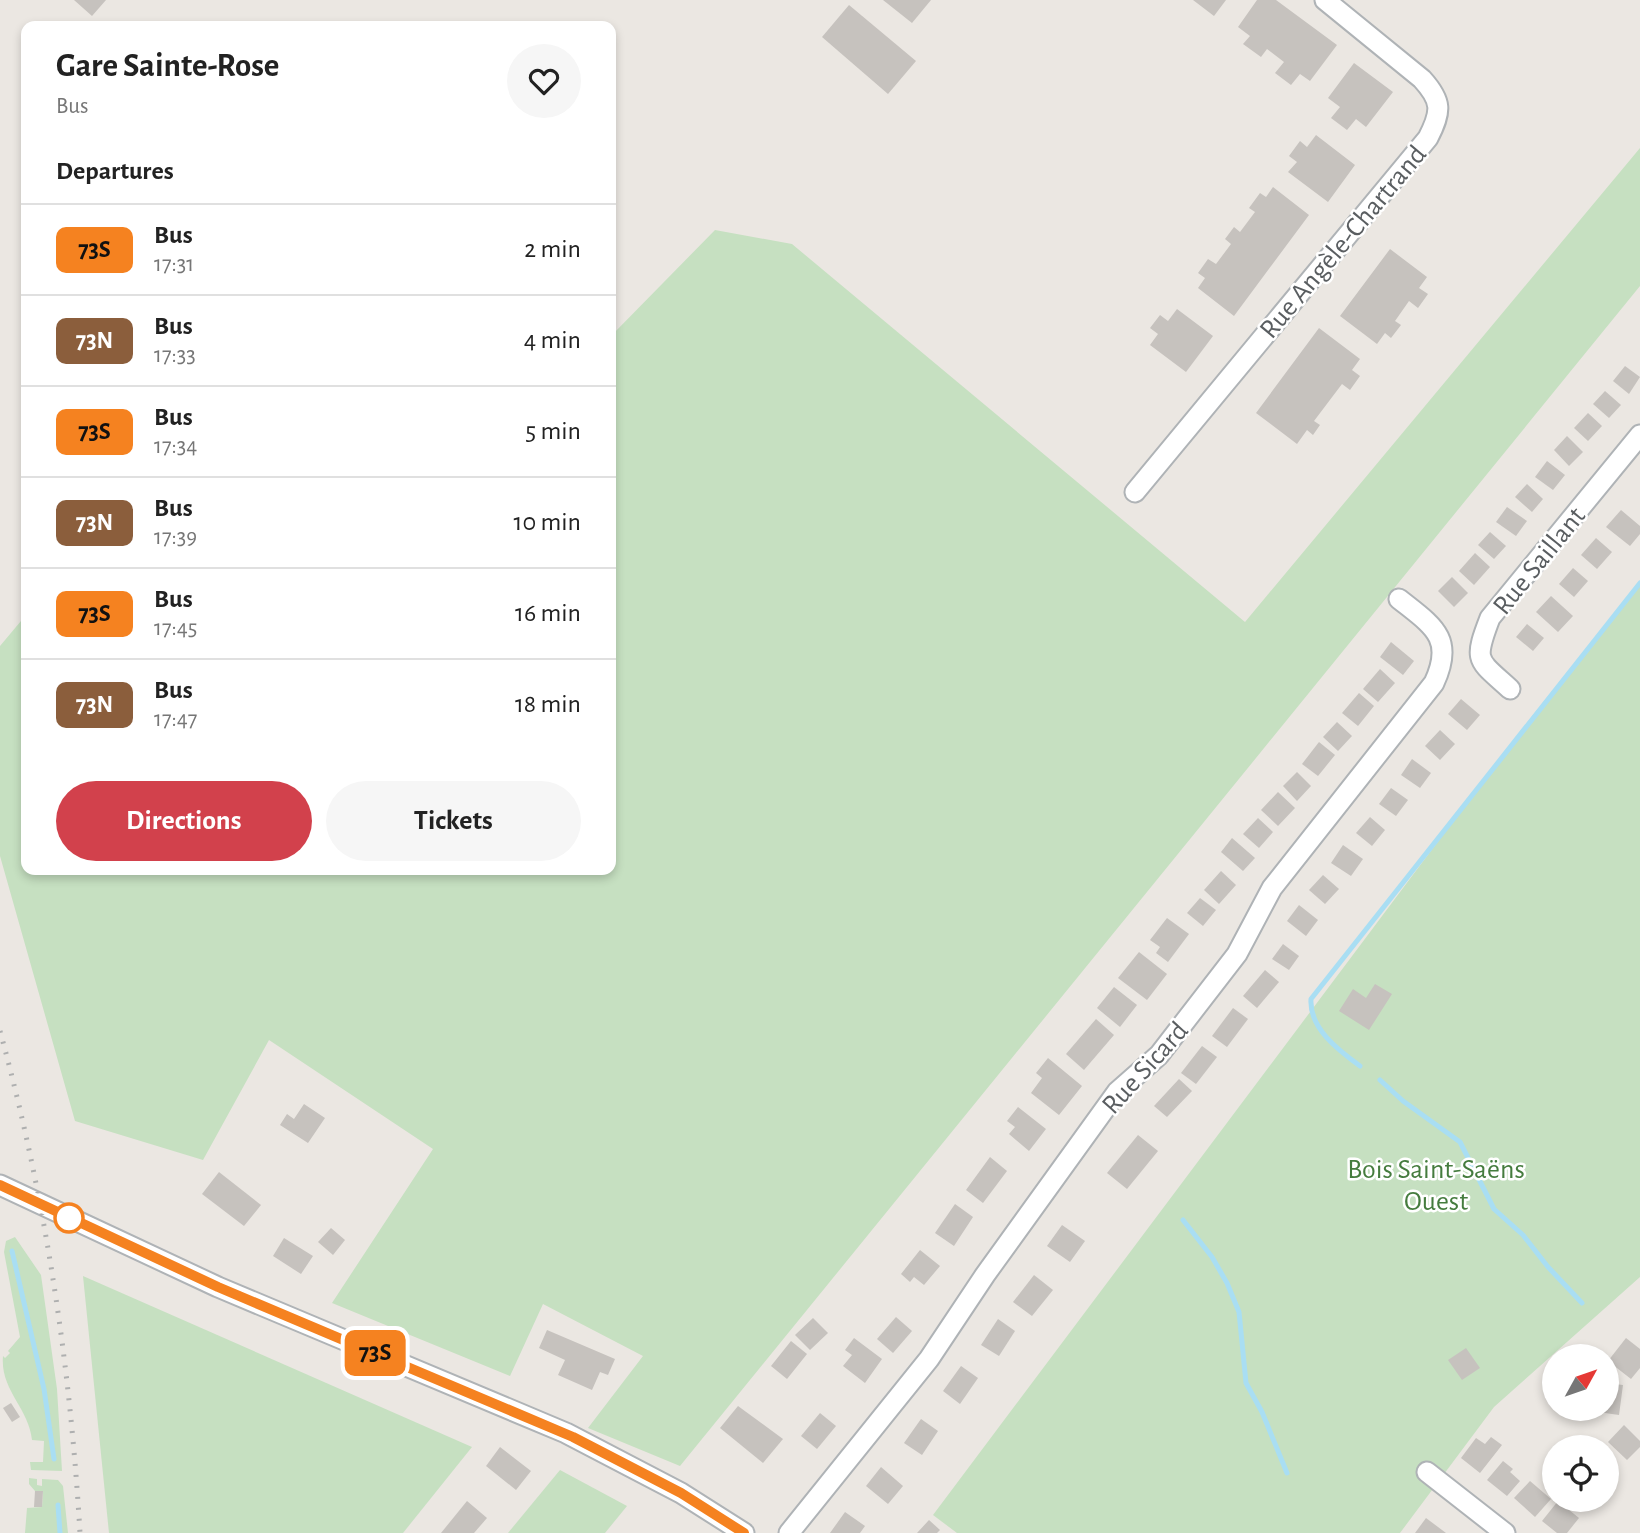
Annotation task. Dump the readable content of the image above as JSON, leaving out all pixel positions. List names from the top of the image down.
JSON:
{
  "streets": {
    "street": ["Rue Angèle-Chartrand", "Rue Saillant", "Rue Sicard"]
  },
  "parks": ["Bois Saint-Saëns Ouest"],
  "lines": ["bus line 73S"],
  "north": "top right",
  "page": {
    "on_map": "73S",
    "heading": [
      ["Gare Sainte-Rose", "Bus"],
      "Departures"
    ],
    "list": [
      {
        "mark": "73S",
        "name": "Bus",
        "note": "17:31",
        "value": "2 min"
      },
      {
        "mark": "73N",
        "name": "Bus",
        "note": "17:33",
        "value": "4 min"
      },
      {
        "mark": "73S",
        "name": "Bus",
        "note": "17:34",
        "value": "5 min"
      },
      {
        "mark": "73N",
        "name": "Bus",
        "note": "17:39",
        "value": "10 min"
      },
      {
        "mark": "73S",
        "name": "Bus",
        "note": "17:45",
        "value": "16 min"
      },
      {
        "mark": "73N",
        "name": "Bus",
        "note": "17:47",
        "value": "18 min"
      }
    ],
    "buttons": ["Directions", "Tickets"]
  }
}
